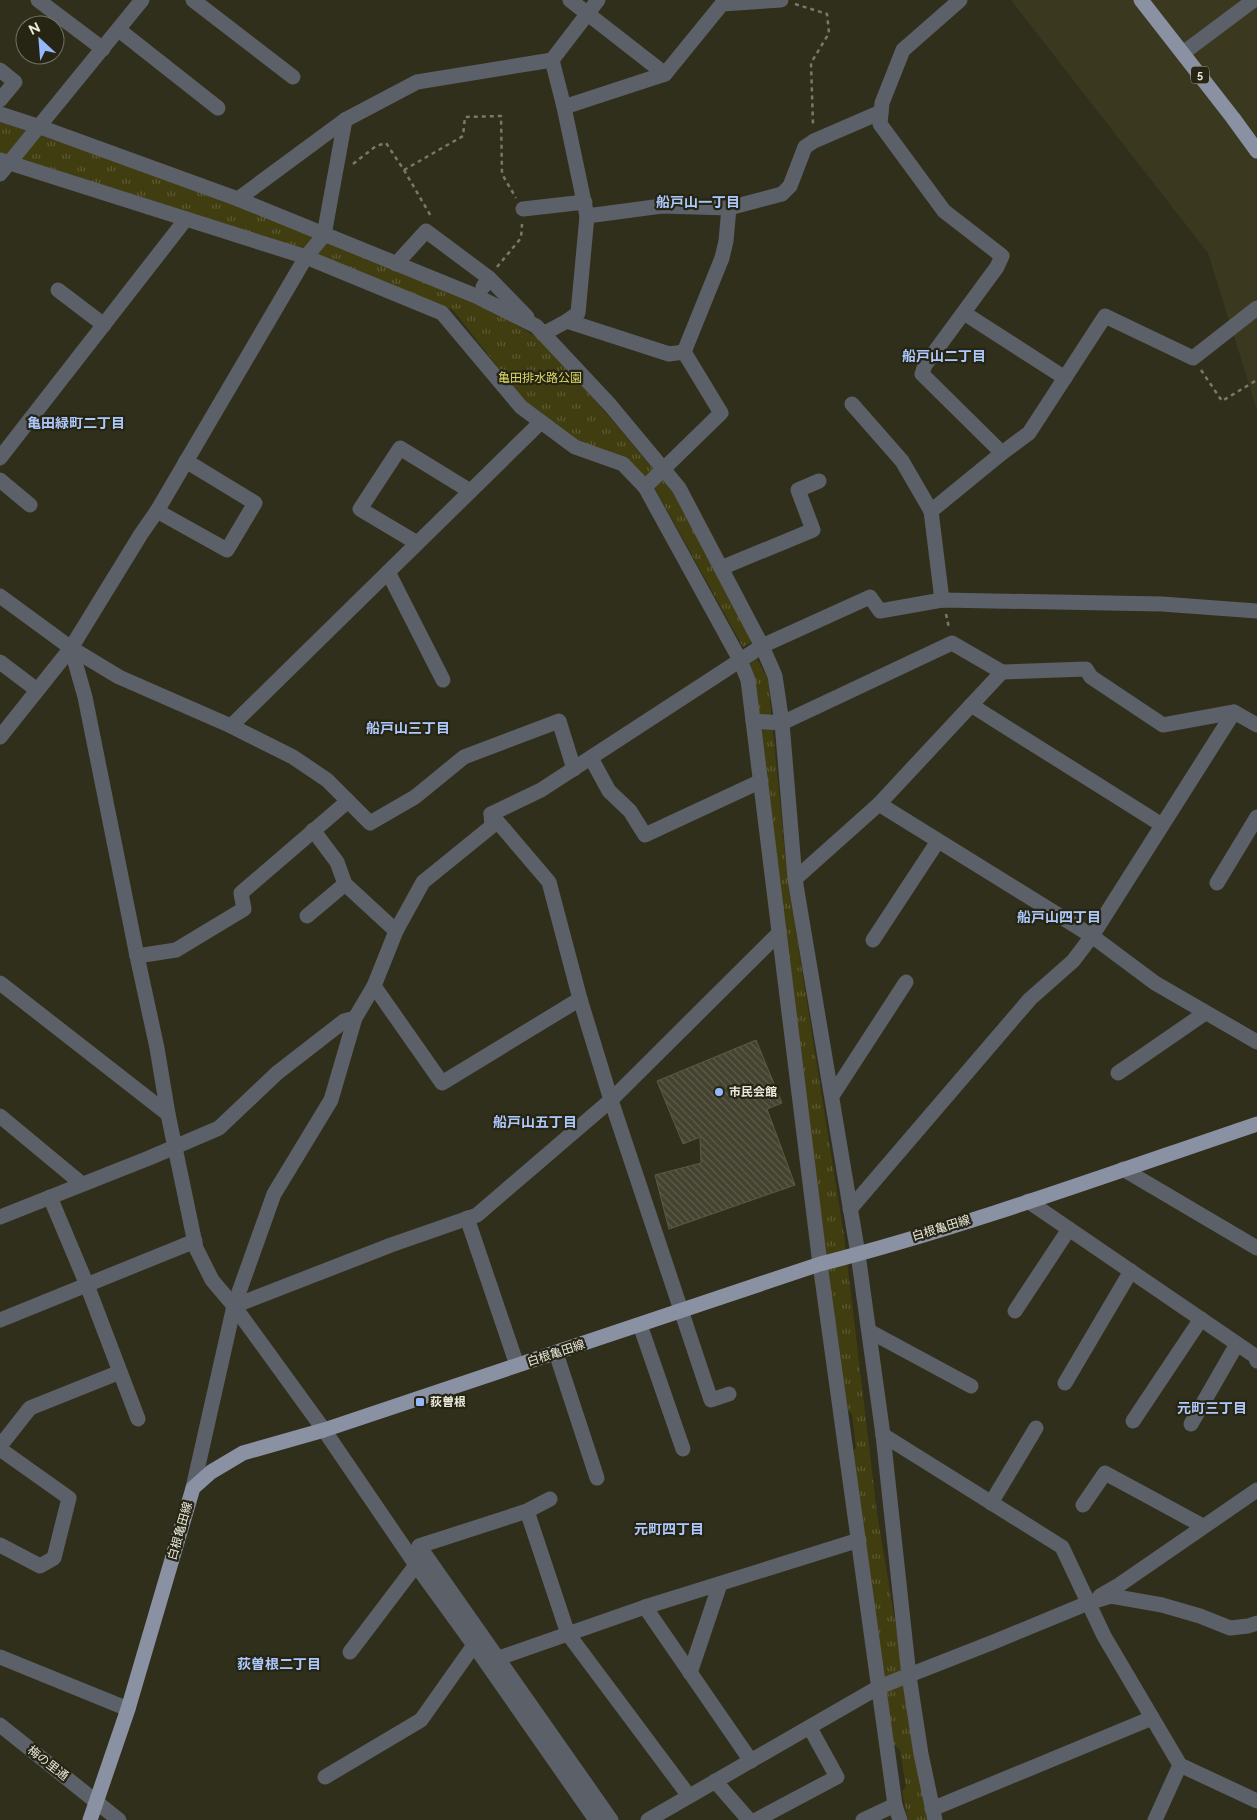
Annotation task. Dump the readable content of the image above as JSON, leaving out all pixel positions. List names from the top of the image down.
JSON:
{
  "streets": {
    "main road": ["5", "白根亀田線"],
    "street": ["梅の里通"]
  },
  "crossings": [
    ["白根亀田線", "梅の里通"]
  ],
  "districts": [
    "船戸山一丁目",
    "船戸山二丁目",
    "亀田緑町二丁目",
    "船戸山三丁目",
    "船戸山四丁目",
    "船戸山五丁目",
    "元町三丁目",
    "元町四丁目",
    "荻曽根二丁目"
  ],
  "parks": ["亀田排水路公園"],
  "places": {
    "other": ["市民会館"],
    "transit": ["荻曽根"]
  },
  "north": "top left"
}
